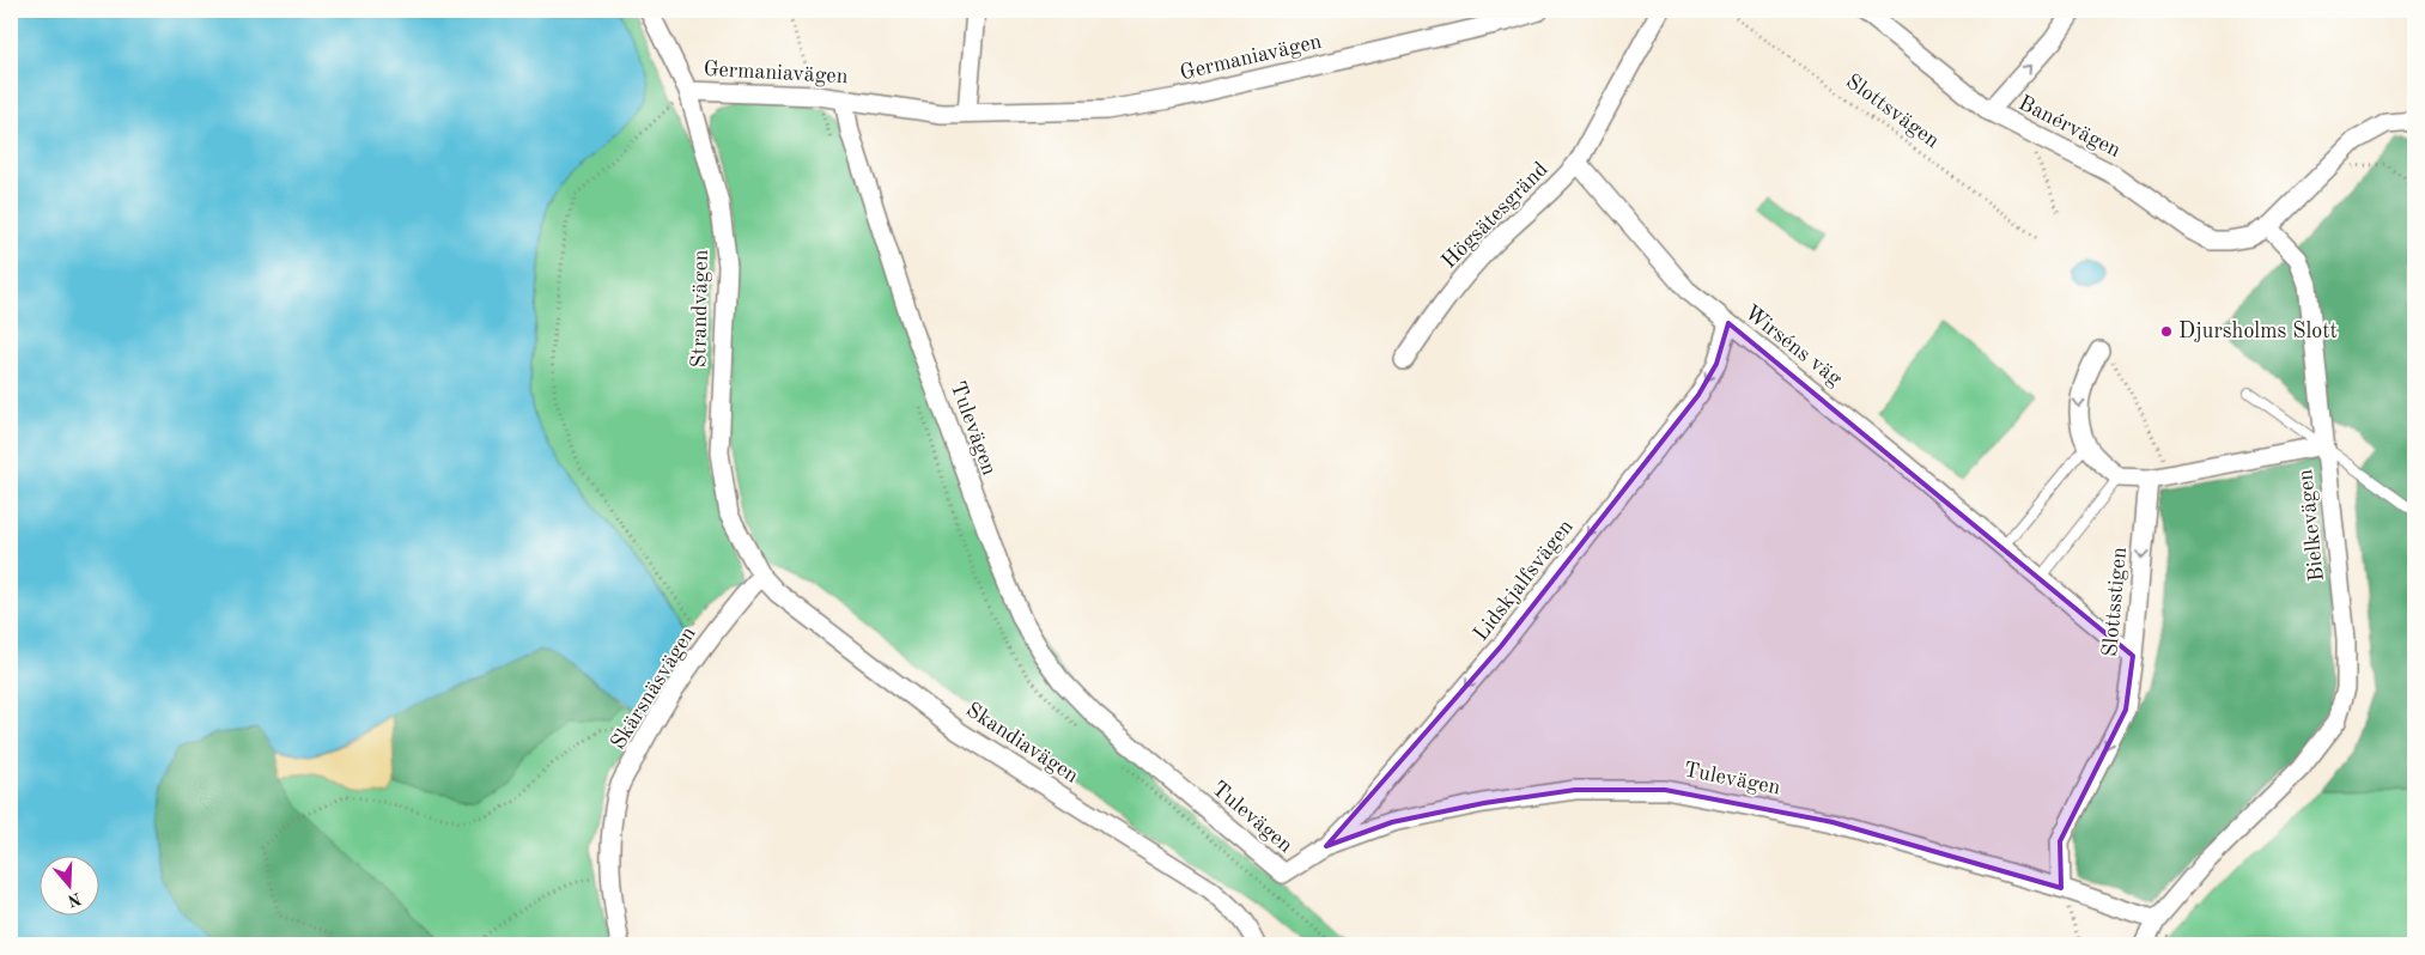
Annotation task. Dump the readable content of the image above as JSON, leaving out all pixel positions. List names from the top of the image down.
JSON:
{
  "streets": {
    "street": [
      "Germaniavägen",
      "Banérvägen",
      "Högsätesgränd",
      "Strandvägen",
      "Wirséns väg",
      "Tulevägen",
      "Bielkevägen",
      "Lidskjalfsvägen",
      "Slottsstigen",
      "Skärsnäsvägen",
      "Skandiavägen"
    ],
    "path": ["Slottsvägen"]
  },
  "crossings": [
    ["Germaniavägen", "Strandvägen"],
    ["Germaniavägen", "Tulevägen"],
    ["Banérvägen", "Bielkevägen"],
    ["Högsätesgränd", "Wirséns väg"],
    ["Strandvägen", "Skärsnäsvägen"],
    ["Strandvägen", "Skandiavägen"],
    ["Wirséns väg", "Lidskjalfsvägen"],
    ["Wirséns väg", "Slottsstigen"],
    ["Tulevägen", "Bielkevägen"],
    ["Tulevägen", "Lidskjalfsvägen"],
    ["Tulevägen", "Slottsstigen"],
    ["Skärsnäsvägen", "Skandiavägen"]
  ],
  "one_way": ["Lidskjalfsvägen", "Slottsstigen"],
  "places": ["Djursholms Slott"],
  "north": "bottom"
}
